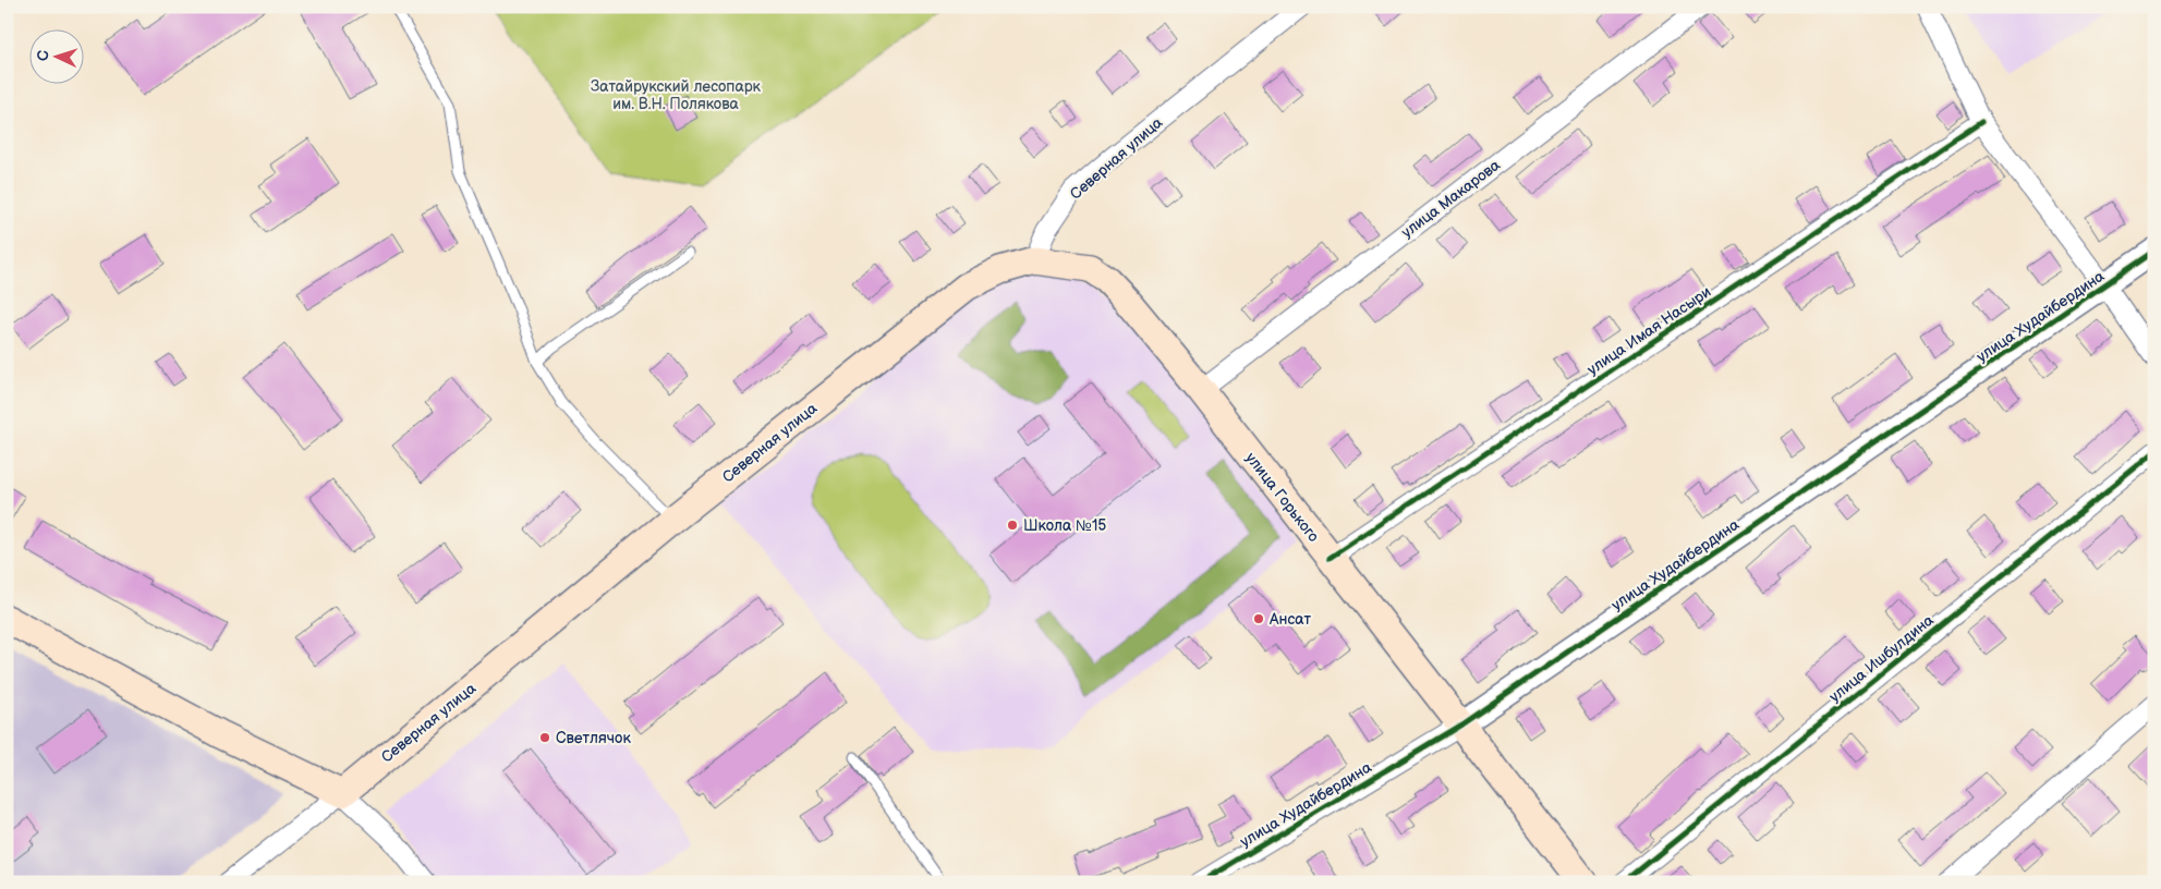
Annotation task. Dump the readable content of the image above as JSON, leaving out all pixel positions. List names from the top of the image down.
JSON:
{
  "streets": {
    "main road": ["Северная улица", "улица Горького"],
    "street": [
      "улица Макарова",
      "улица Худайбердина",
      "улица Имая Насыри",
      "улица Ишбулдина"
    ]
  },
  "crossings": [
    ["Северная улица", "улица Горького"],
    ["улица Макарова", "улица Горького"],
    ["улица Худайбердина", "улица Горького"],
    ["улица Имая Насыри", "улица Горького"]
  ],
  "parks": ["Затайрукский лесопарк им. В.Н. Полякова"],
  "places": ["Школа №15", "Ансат", "Светлячок"],
  "north": "left"
}
